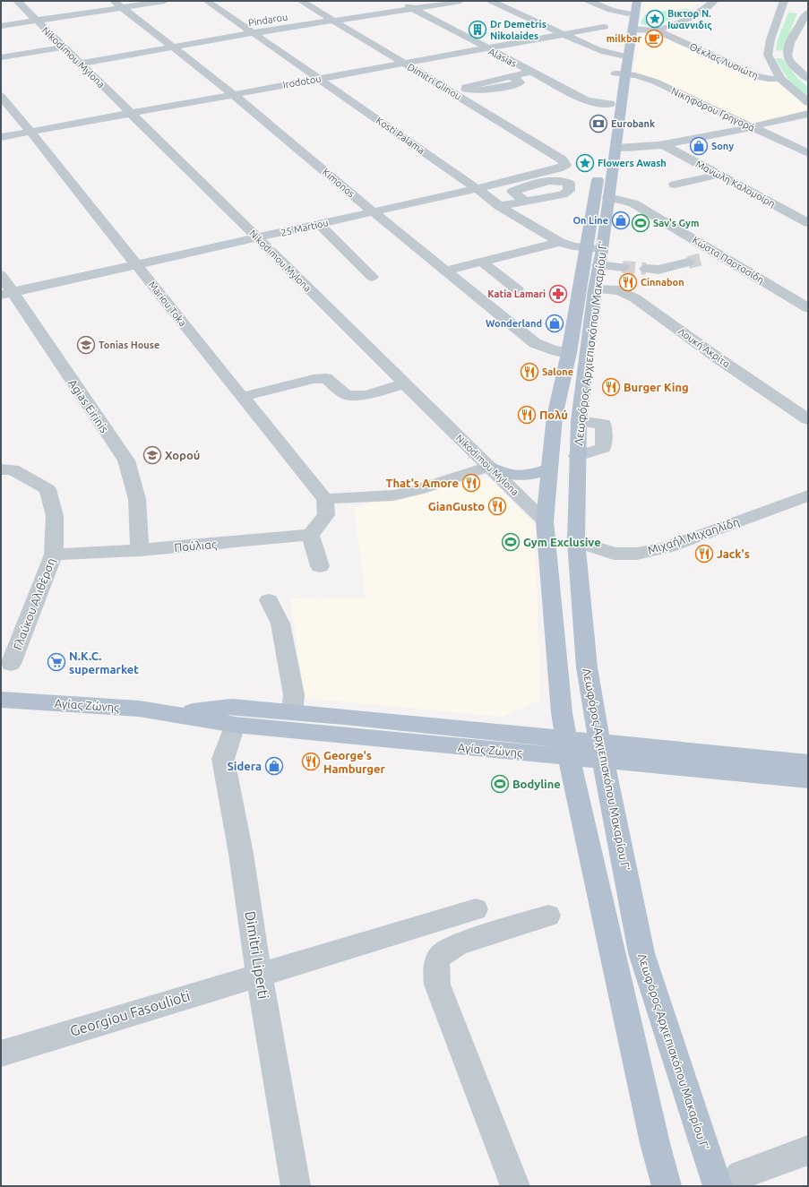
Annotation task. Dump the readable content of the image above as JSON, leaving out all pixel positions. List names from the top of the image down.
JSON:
{
  "streets": {
    "main road": ["Λεωφόρος Αρχιεπισκόπου Μακαρίου Γ’", "Αγίας Ζώνης"],
    "street": [
      "Pindarou",
      "Nikodimou Mylona",
      "Alasias",
      "Θέκλας Λυσιώτη",
      "Irodotou",
      "Dimitri Glinou",
      "Νικηφόρου Γρηγορά",
      "Kosti Palama",
      "Kimonos",
      "Μανώλη Καλομοίρη",
      "25 Martiou",
      "Κώστα Παρτασίδη",
      "Mariou Toka",
      "Λουκή Ακρίτα",
      "Agias Eirinis",
      "Μιχαήλ Μιχαηλίδη",
      "Πούλιας",
      "Γλαύκου Αλιθέρση",
      "Dimitri Liperti",
      "Georgiou Fasoulioti"
    ]
  },
  "crossings": [
    ["Pindarou", "Nikodimou Mylona"],
    ["Pindarou", "Alasias"],
    ["Pindarou", "Dimitri Glinou"],
    ["Pindarou", "Kosti Palama"],
    ["Pindarou", "Kimonos"],
    ["Nikodimou Mylona", "Irodotou"],
    ["Nikodimou Mylona", "25 Martiou"],
    ["Nikodimou Mylona", "Λεωφόρος Αρχιεπισκόπου Μακαρίου Γ’"],
    ["Alasias", "Irodotou"],
    ["Alasias", "Λεωφόρος Αρχιεπισκόπου Μακαρίου Γ’"],
    ["Θέκλας Λυσιώτη", "Λεωφόρος Αρχιεπισκόπου Μακαρίου Γ’"],
    ["Irodotou", "Dimitri Glinou"],
    ["Irodotou", "Kosti Palama"],
    ["Irodotou", "Kimonos"],
    ["Irodotou", "Mariou Toka"],
    ["Dimitri Glinou", "25 Martiou"],
    ["Νικηφόρου Γρηγορά", "Λεωφόρος Αρχιεπισκόπου Μακαρίου Γ’"],
    ["Kosti Palama", "25 Martiou"],
    ["Kosti Palama", "Λεωφόρος Αρχιεπισκόπου Μακαρίου Γ’"],
    ["Kimonos", "25 Martiou"],
    ["Kimonos", "Λεωφόρος Αρχιεπισκόπου Μακαρίου Γ’"],
    ["25 Martiou", "Mariou Toka"],
    ["25 Martiou", "Agias Eirinis"],
    ["Κώστα Παρτασίδη", "Λεωφόρος Αρχιεπισκόπου Μακαρίου Γ’"],
    ["Λεωφόρος Αρχιεπισκόπου Μακαρίου Γ’", "Λουκή Ακρίτα"],
    ["Λεωφόρος Αρχιεπισκόπου Μακαρίου Γ’", "Μιχαήλ Μιχαηλίδη"],
    ["Λεωφόρος Αρχιεπισκόπου Μακαρίου Γ’", "Αγίας Ζώνης"],
    ["Agias Eirinis", "Πούλιας"],
    ["Πούλιας", "Γλαύκου Αλιθέρση"],
    ["Αγίας Ζώνης", "Dimitri Liperti"],
    ["Dimitri Liperti", "Georgiou Fasoulioti"]
  ],
  "places": {
    "place": ["Βικτορ Ν. Ιωαννιδις", "Flowers Awash"],
    "building": ["Dr Demetris Nikolaides"],
    "cafe": ["milkbar"],
    "bank": ["Eurobank"],
    "shop": [
      "Sony",
      "On Line",
      "Wonderland",
      "Sidera"
    ],
    "sports": ["Sav's Gym", "Gym Exclusive", "Bodyline"],
    "restaurant": [
      "Cinnabon",
      "Salone",
      "Burger King",
      "Πολύ",
      "That's Amore",
      "GianGusto",
      "Jack's",
      "George's Hamburger"
    ],
    "pharmacy": ["Katia Lamari"],
    "school or university": ["Tonias House", "Χορού"],
    "supermarket": ["N.K.C. supermarket"]
  }
}
